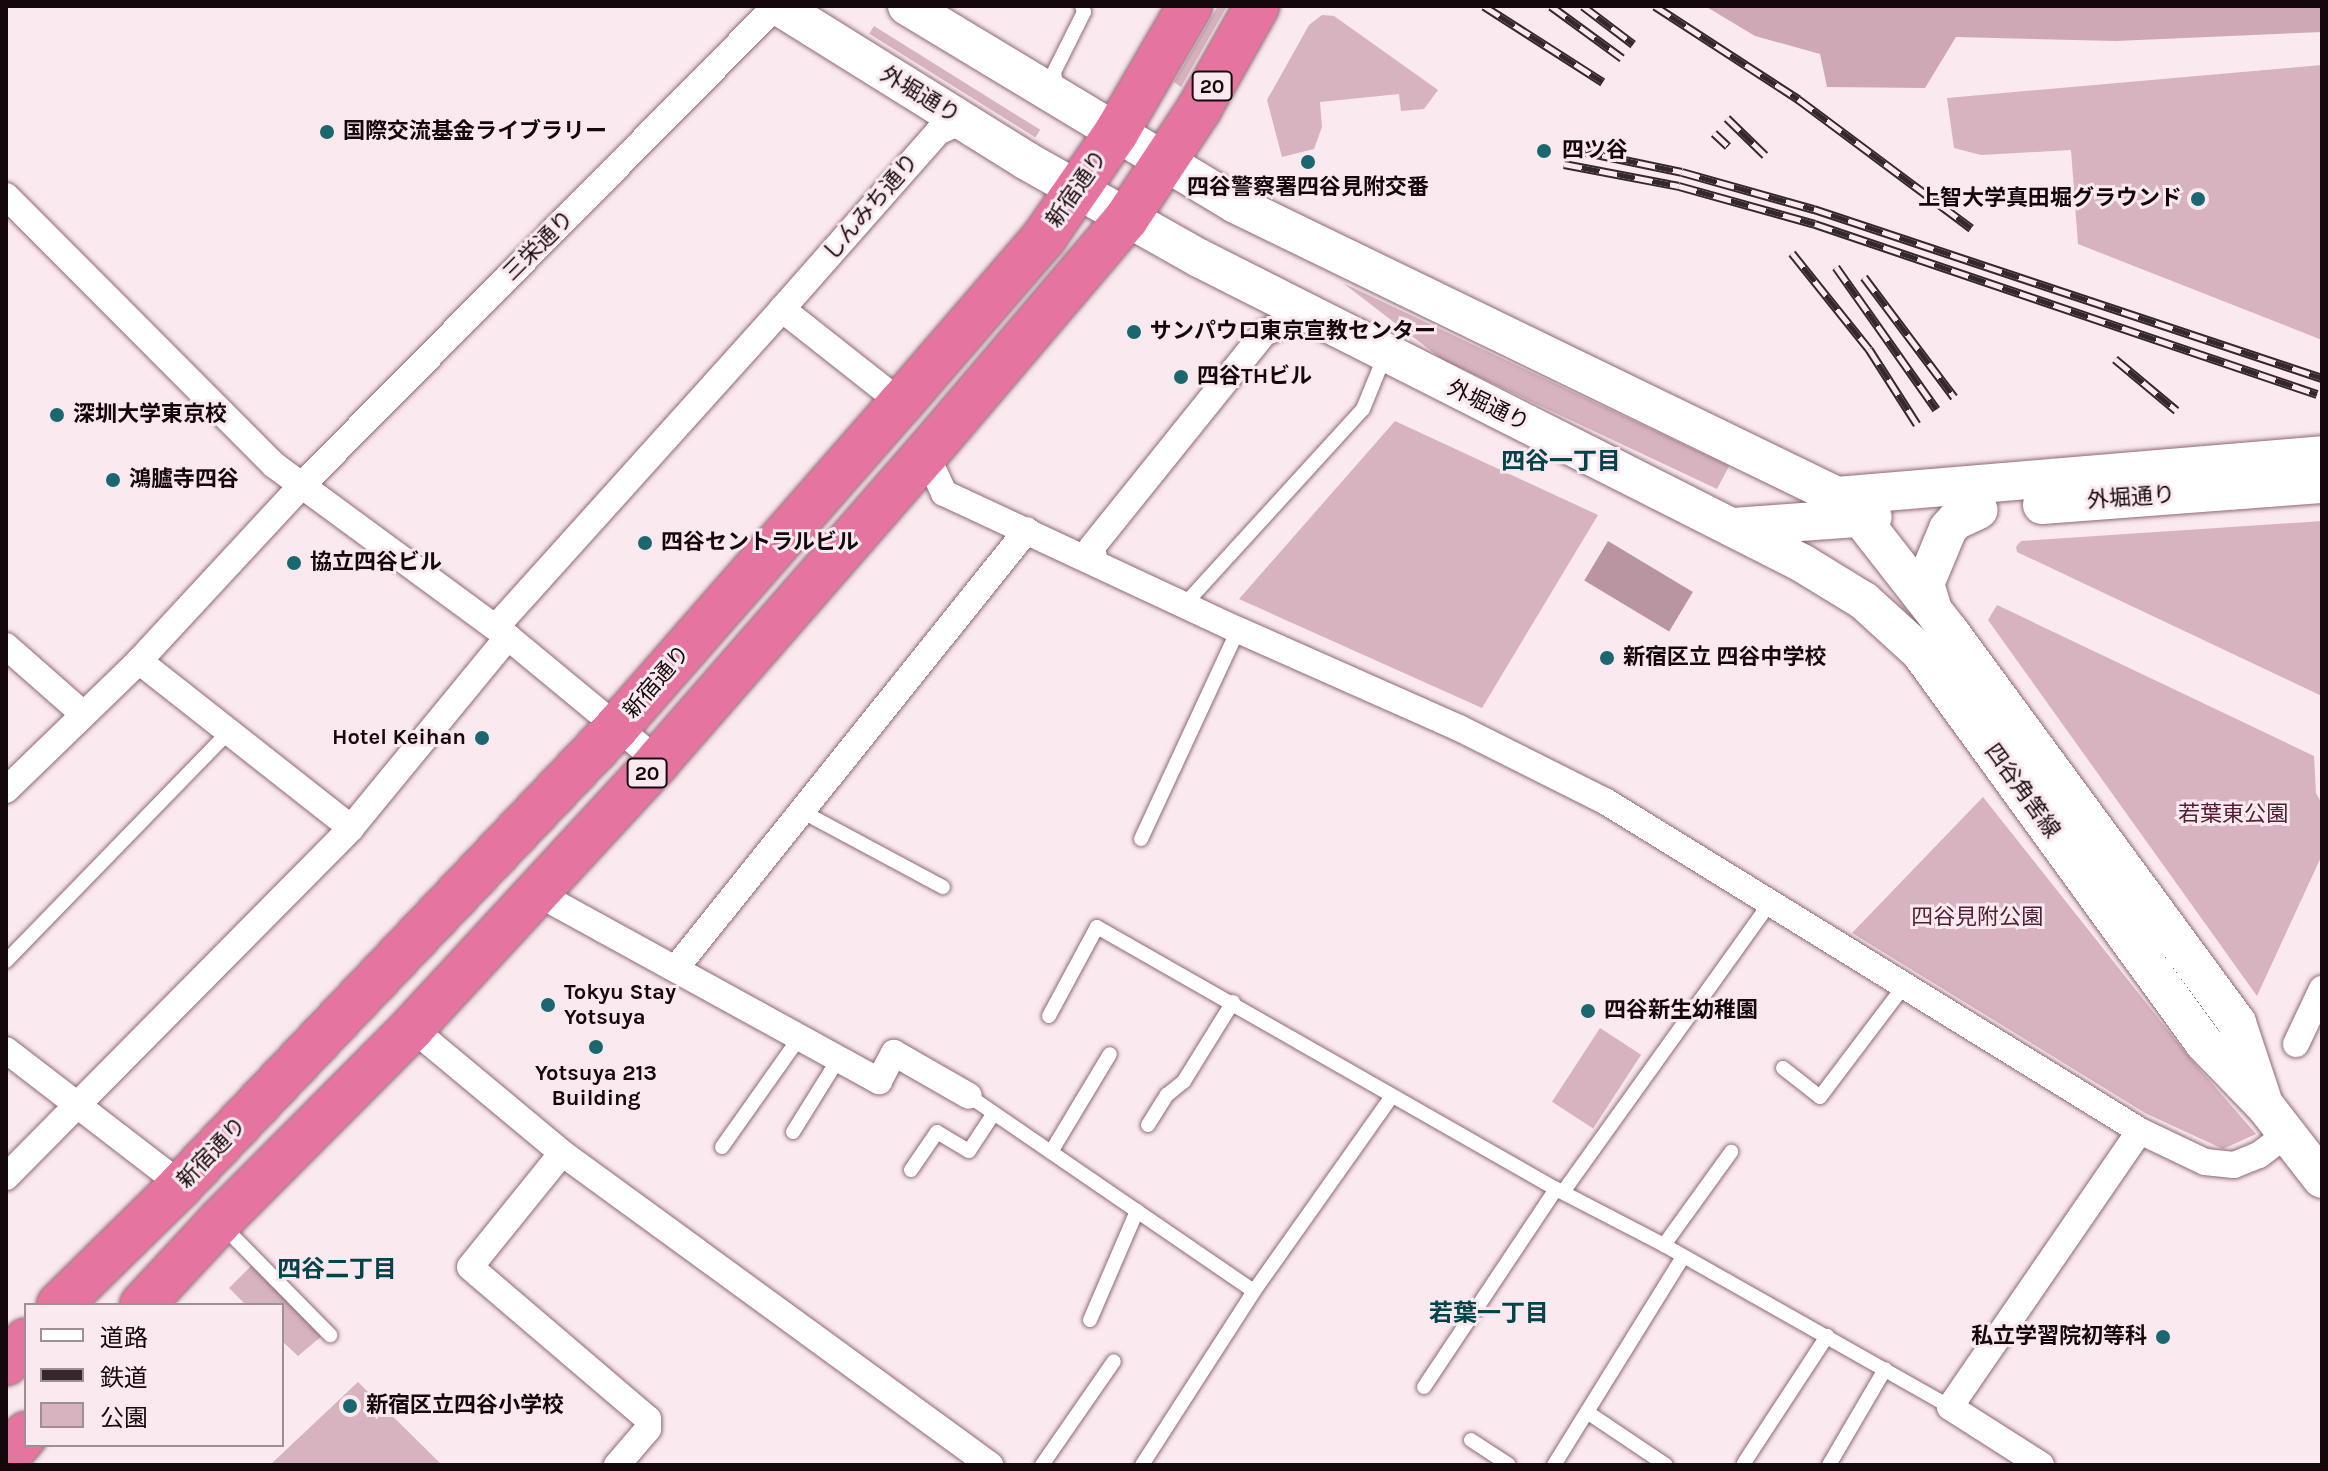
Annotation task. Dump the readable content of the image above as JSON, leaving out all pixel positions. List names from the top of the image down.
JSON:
{
  "streets": {
    "highway": ["20", "新宿通り"],
    "main road": ["外堀通り", "四谷角筈線"],
    "street": ["しんみち通り", "三栄通り"]
  },
  "crossings": [
    ["20", "外堀通り"],
    ["外堀通り", "新宿通り"],
    ["外堀通り", "しんみち通り"],
    ["外堀通り", "三栄通り"],
    ["外堀通り", "四谷角筈線"]
  ],
  "districts": ["四谷一丁目", "四谷二丁目", "若葉一丁目"],
  "parks": ["若葉東公園", "四谷見附公園"],
  "places": [
    "国際交流基金ライブラリー",
    "四ツ谷",
    "四谷警察署四谷見附交番",
    "上智大学真田堀グラウンド",
    "サンパウロ東京宣教センター",
    "四谷THビル",
    "深圳大学東京校",
    "鴻臚寺四谷",
    "四谷セントラルビル",
    "協立四谷ビル",
    "新宿区立 四谷中学校",
    "Hotel Keihan",
    "Tokyu Stay Yotsuya",
    "四谷新生幼稚園",
    "Yotsuya 213 Building",
    "私立学習院初等科",
    "新宿区立四谷小学校"
  ],
  "legend": ["道路", "鉄道", "公園"]
}
